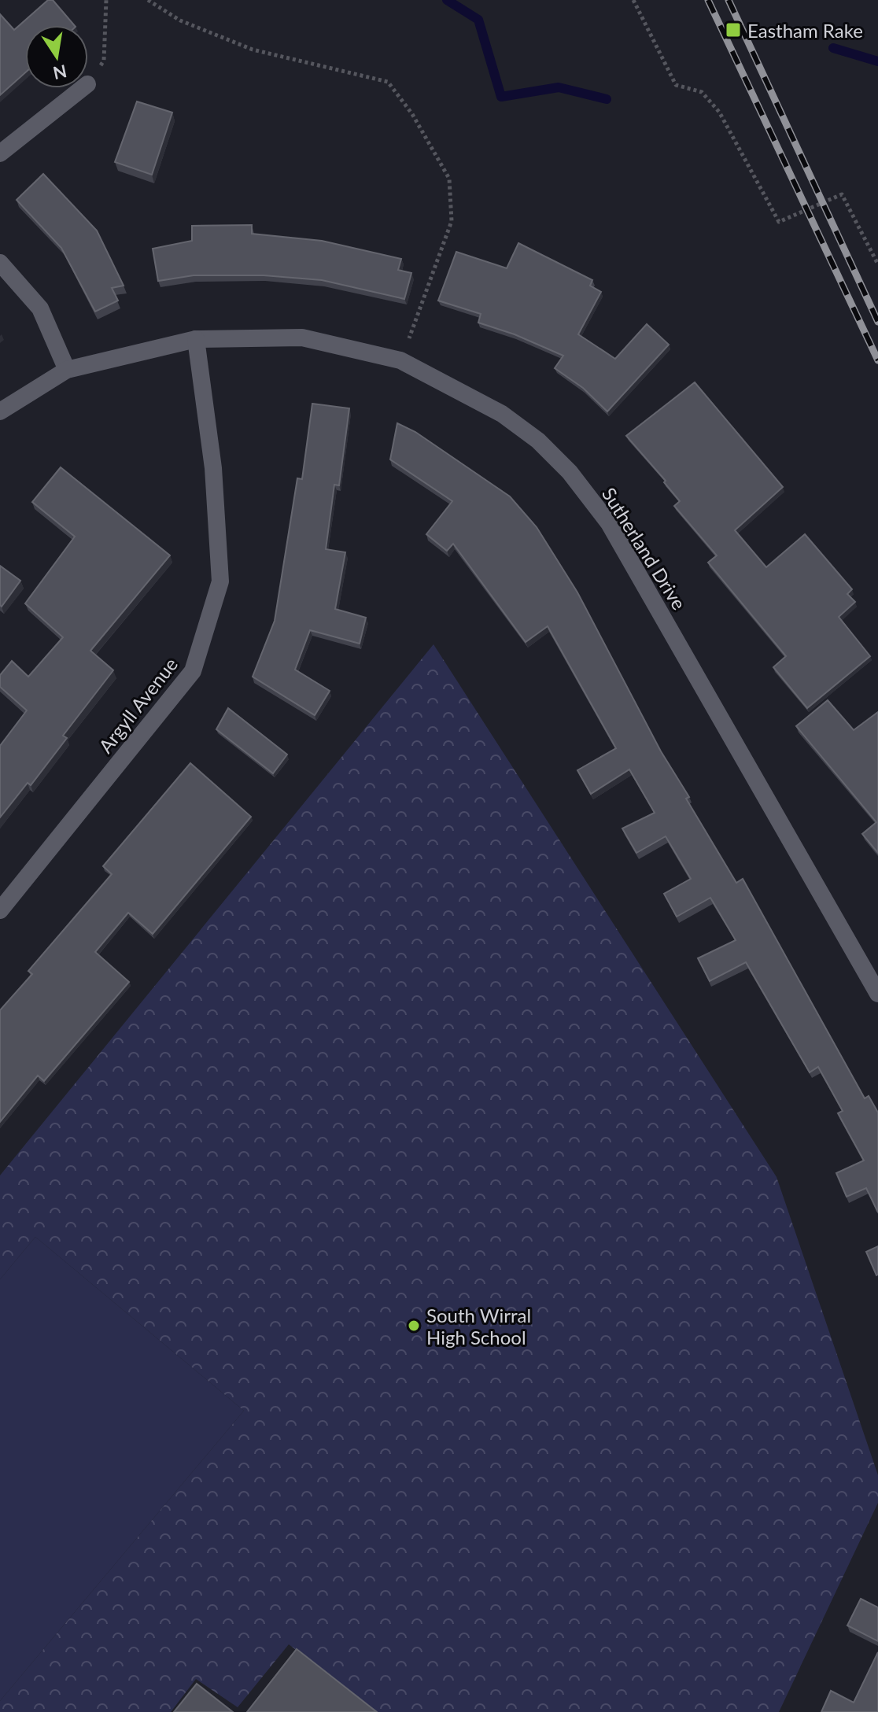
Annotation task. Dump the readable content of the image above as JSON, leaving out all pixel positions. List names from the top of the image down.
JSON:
{
  "streets": {
    "street": ["Sutherland Drive", "Argyll Avenue"]
  },
  "crossings": [
    ["Sutherland Drive", "Argyll Avenue"]
  ],
  "places": {
    "transit": ["Eastham Rake"],
    "other": ["South Wirral High School"]
  },
  "north": "bottom"
}
